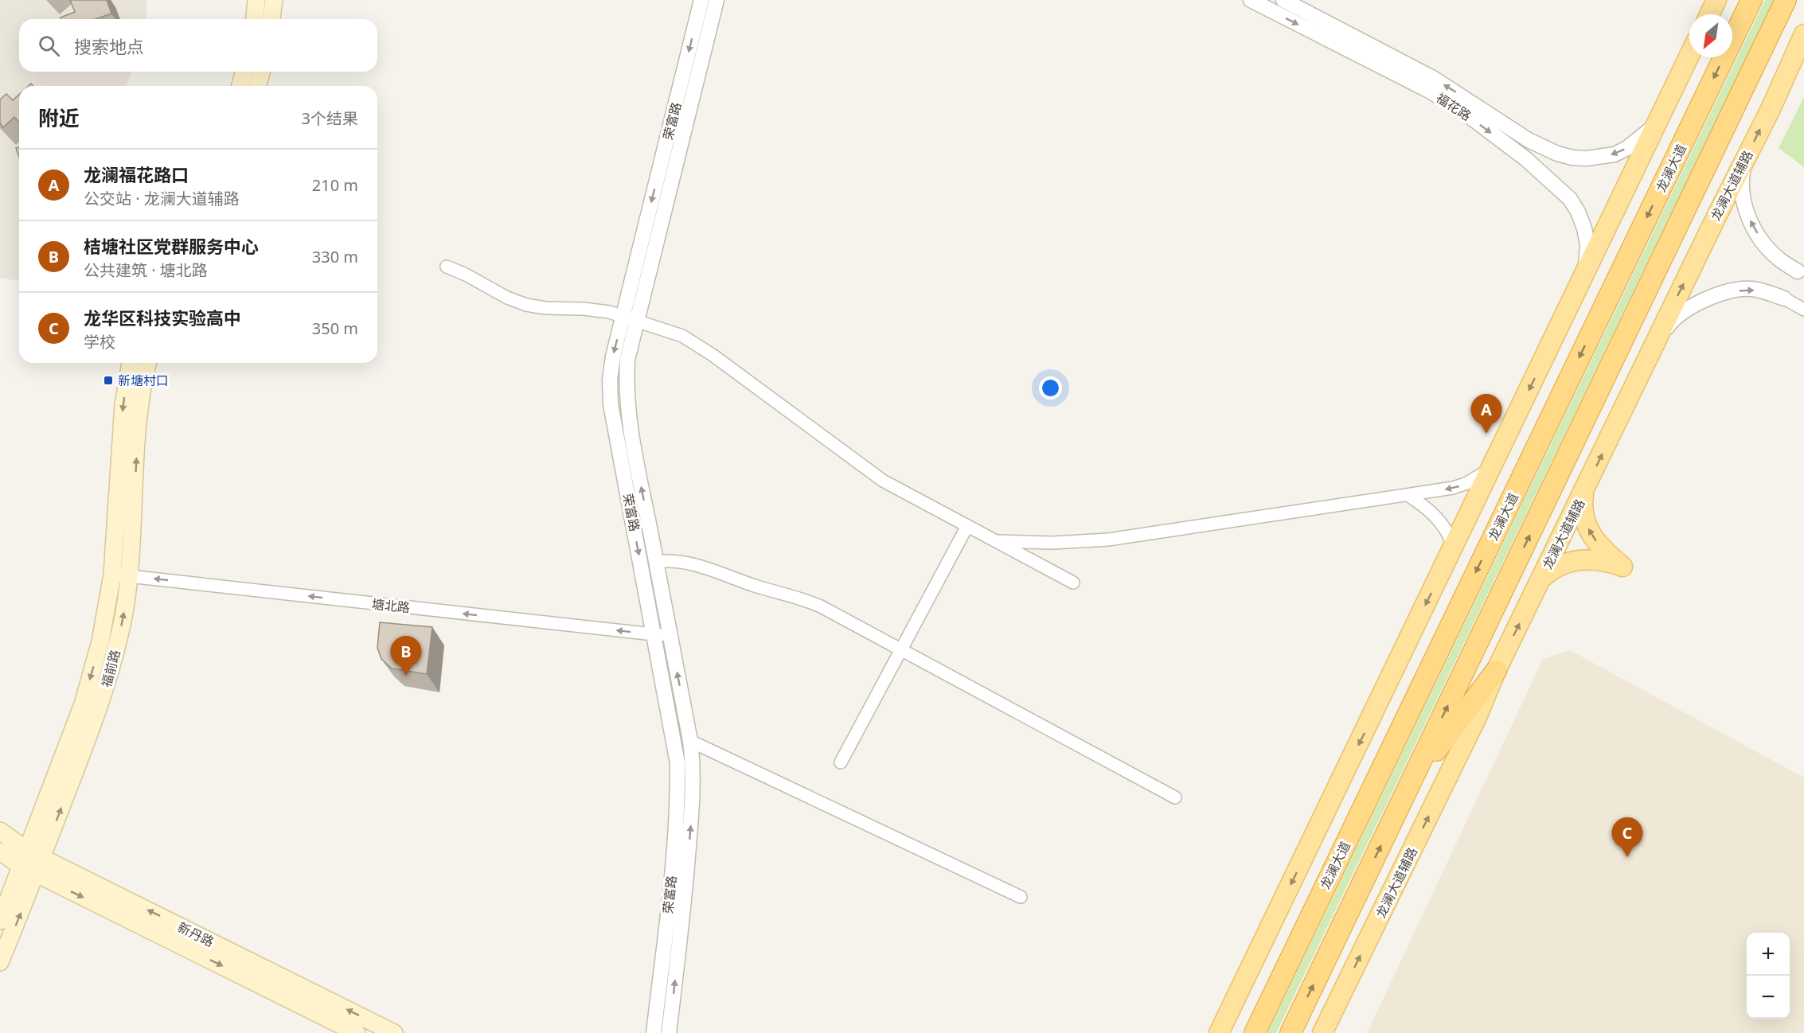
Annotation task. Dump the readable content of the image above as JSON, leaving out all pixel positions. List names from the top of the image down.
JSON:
{
  "streets": {
    "highway": ["龙澜大道"],
    "main road": ["龙澜大道辅路", "福前路", "新丹路"],
    "street": ["福花路", "荣富路", "塘北路"]
  },
  "crossings": [
    ["荣富路", "塘北路"],
    ["塘北路", "福前路"],
    ["福前路", "新丹路"]
  ],
  "one_way": ["塘北路"],
  "places": {
    "transit": ["新塘村口"]
  },
  "north": "bottom left",
  "page": {
    "search": "搜索地点",
    "heading": ["附近", "3个结果"],
    "list": [
      {
        "mark": "A",
        "name": "龙澜福花路口",
        "note": "公交站 · 龙澜大道辅路",
        "value": "210 m"
      },
      {
        "mark": "B",
        "name": "桔塘社区党群服务中心",
        "note": "公共建筑 · 塘北路",
        "value": "330 m"
      },
      {
        "mark": "C",
        "name": "龙华区科技实验高中",
        "note": "学校",
        "value": "350 m"
      }
    ],
    "pins": ["A", "B", "C"],
    "map_buttons": ["+", "−"]
  }
}
